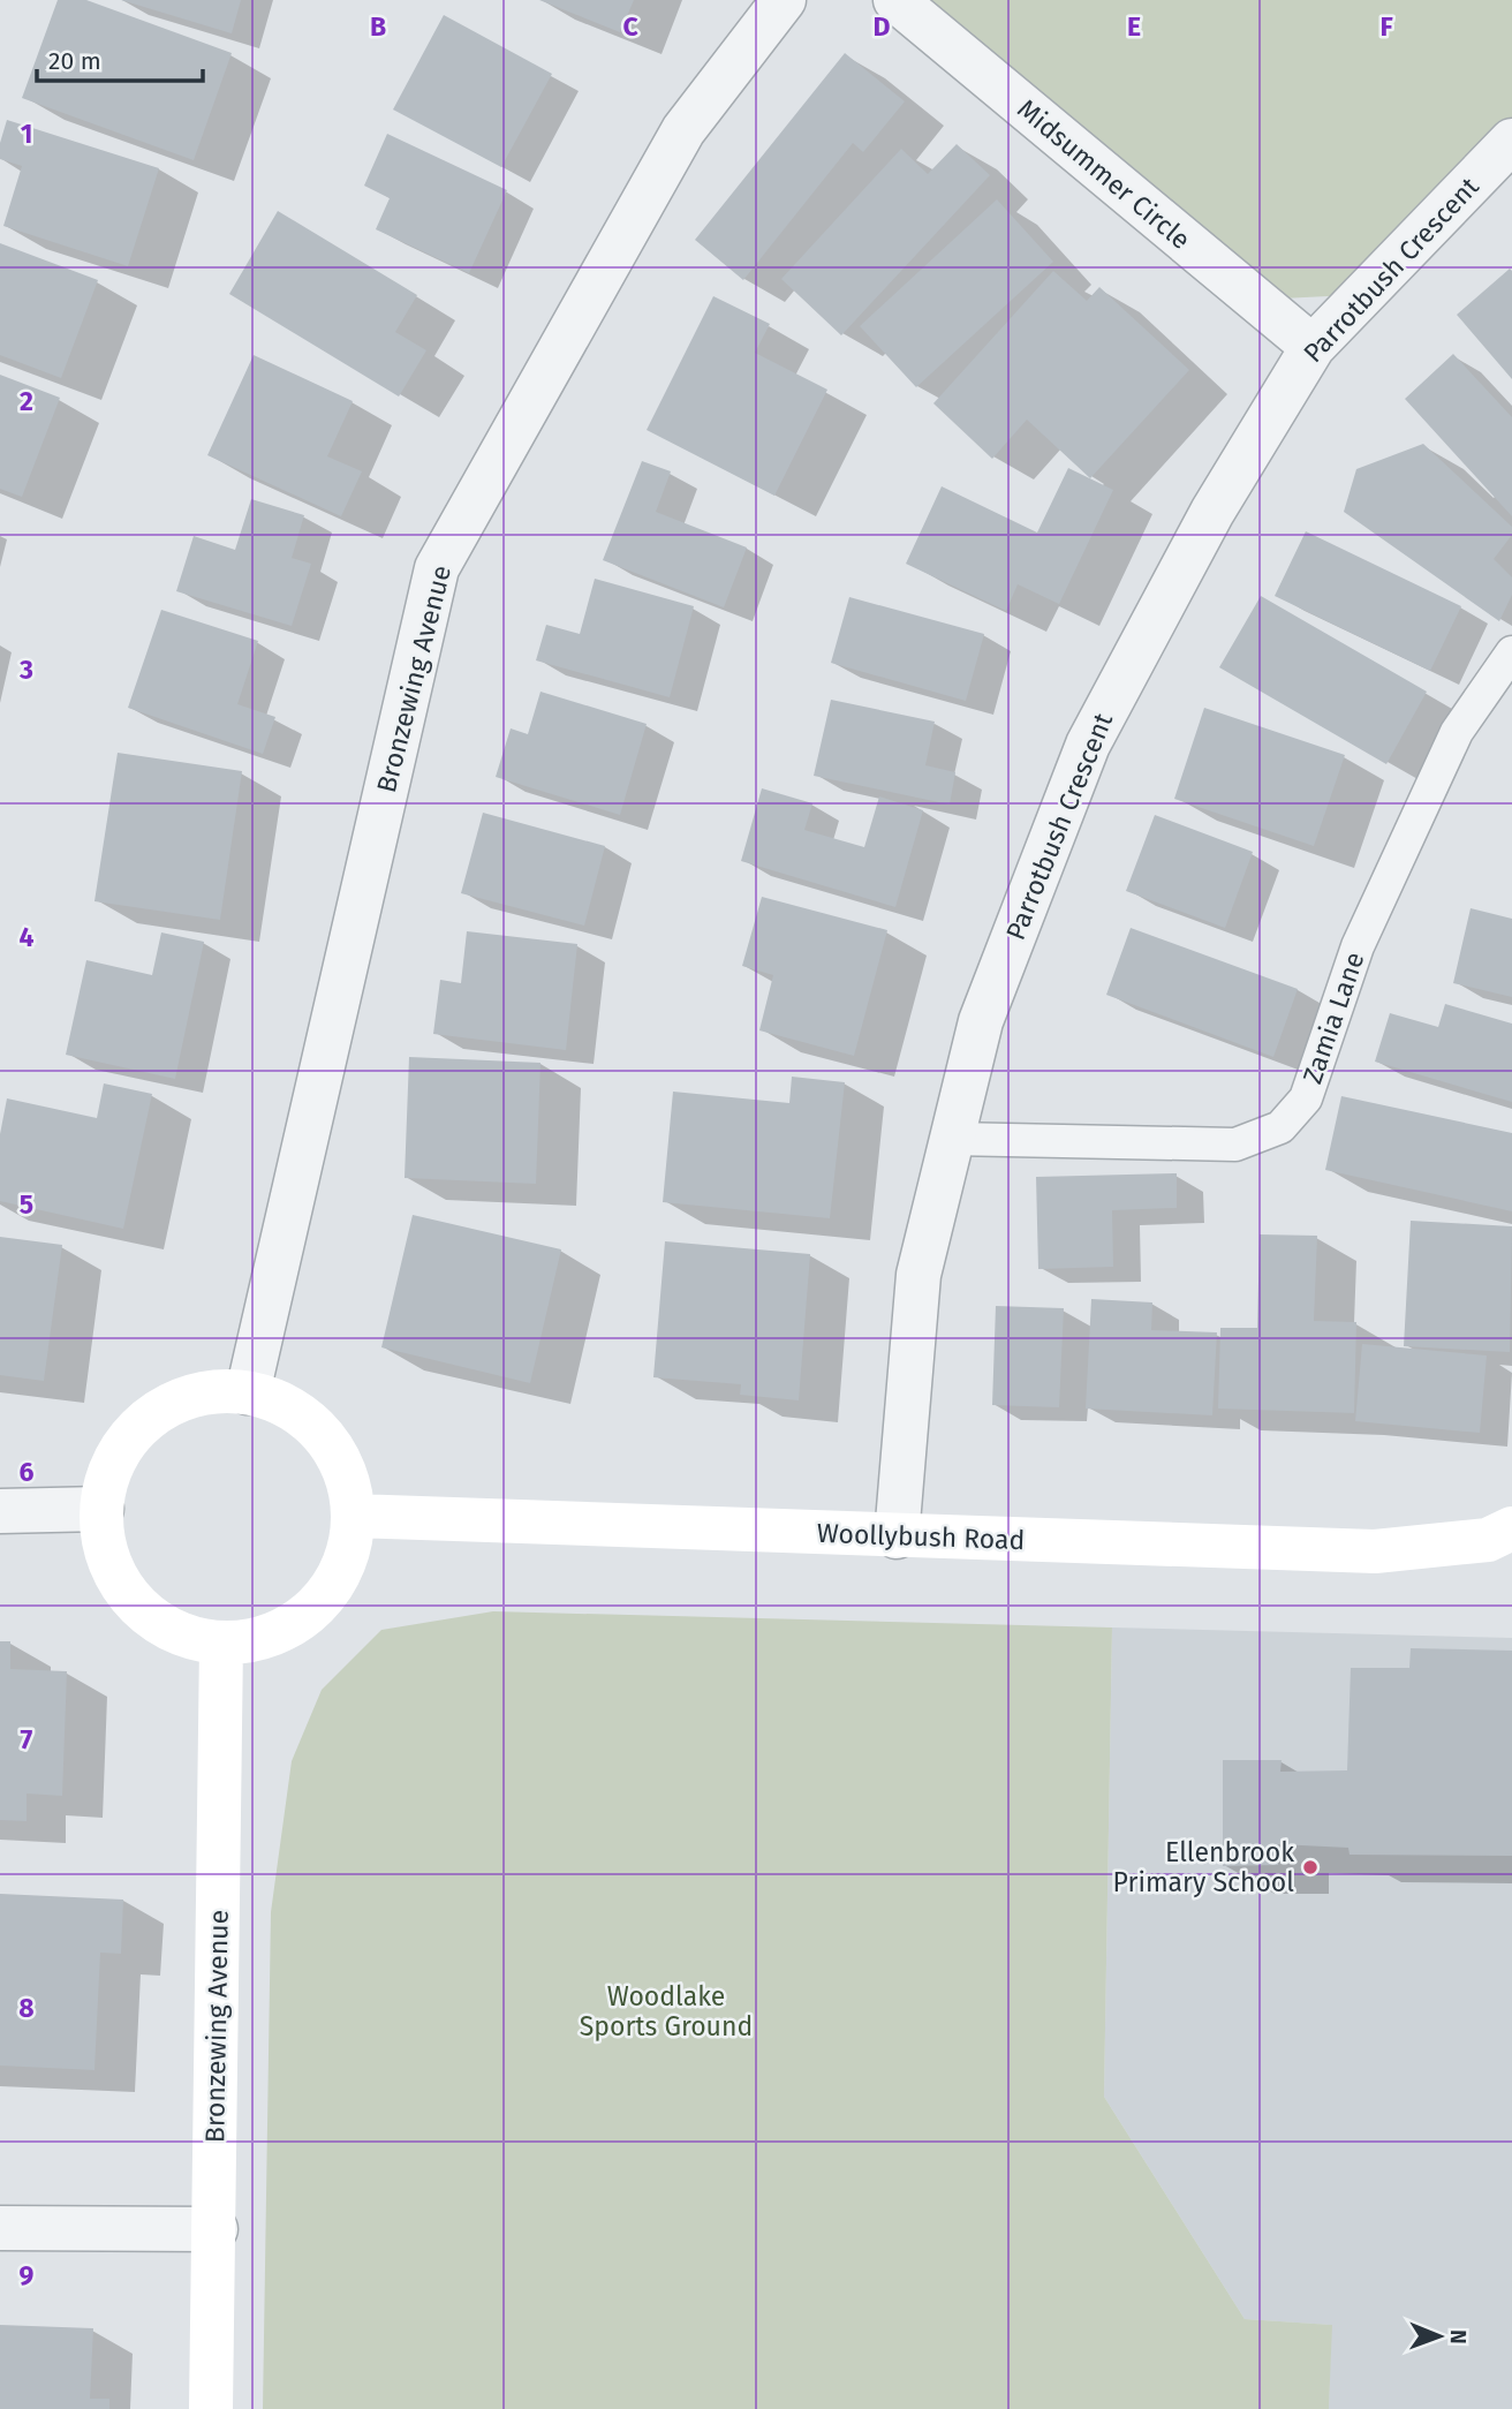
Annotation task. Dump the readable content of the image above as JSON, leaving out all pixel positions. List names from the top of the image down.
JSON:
{
  "streets": {
    "street": [
      "Midsummer Circle",
      "Parrotbush Crescent",
      "Bronzewing Avenue",
      "Woollybush Road"
    ],
    "lane": ["Zamia Lane"]
  },
  "crossings": [
    ["Midsummer Circle", "Parrotbush Crescent"],
    ["Parrotbush Crescent", "Zamia Lane"],
    ["Parrotbush Crescent", "Woollybush Road"],
    ["Bronzewing Avenue", "Woollybush Road"]
  ],
  "parks": ["Woodlake Sports Ground"],
  "places": ["Ellenbrook Primary School"],
  "scale_bar": "20 m",
  "north": "right",
  "grid": {
    "columns": [
      "B",
      "C",
      "D",
      "E",
      "F"
    ],
    "rows": [
      "1",
      "2",
      "3",
      "4",
      "5",
      "6",
      "7",
      "8",
      "9"
    ]
  }
}
